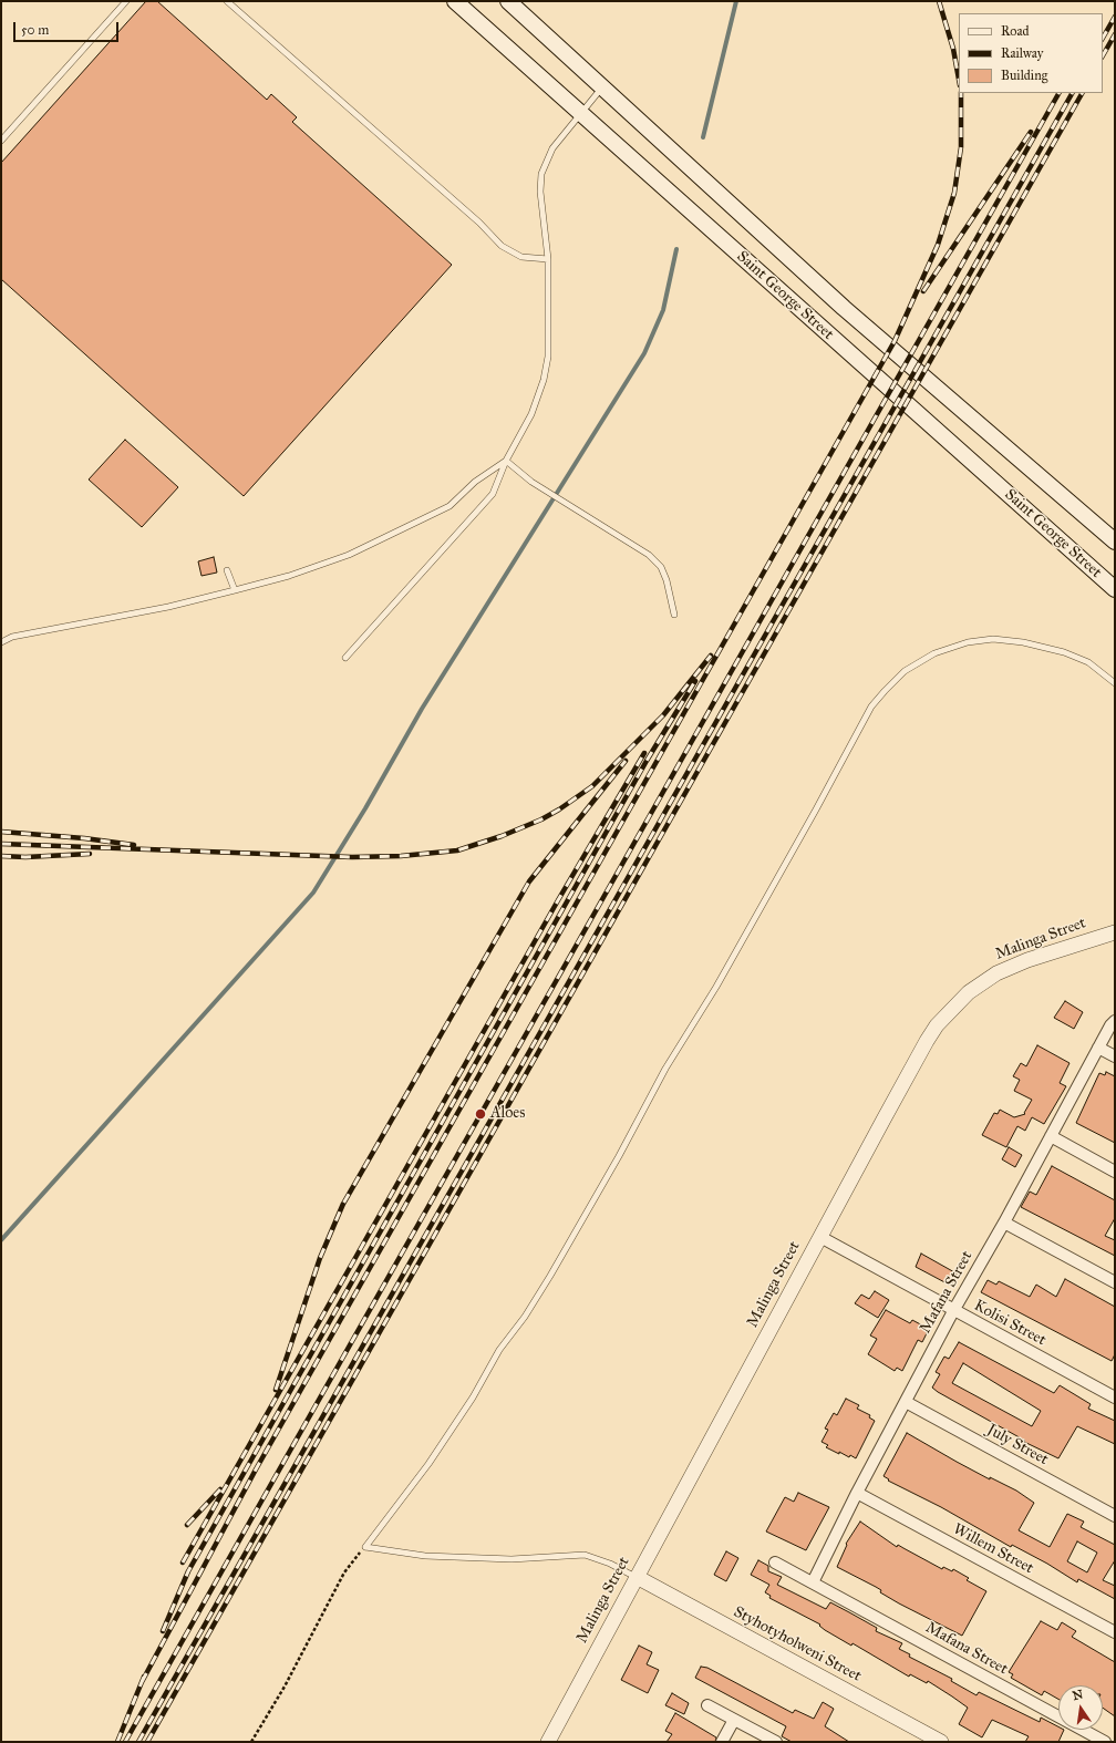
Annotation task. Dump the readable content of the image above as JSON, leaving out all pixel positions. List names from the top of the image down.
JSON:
{
  "streets": {
    "main road": ["Saint George Street"],
    "street": [
      "Malinga Street",
      "Mafana Street",
      "Kolisi Street",
      "July Street",
      "Willem Street",
      "Styhotyholweni Street"
    ]
  },
  "crossings": [
    ["Malinga Street", "Kolisi Street"],
    ["Malinga Street", "Styhotyholweni Street"],
    ["Mafana Street", "Kolisi Street"],
    ["Mafana Street", "July Street"],
    ["Mafana Street", "Willem Street"]
  ],
  "places": ["Aloes"],
  "legend": ["Road", "Railway", "Building"],
  "scale_bar": "50 m",
  "north": "top"
}
